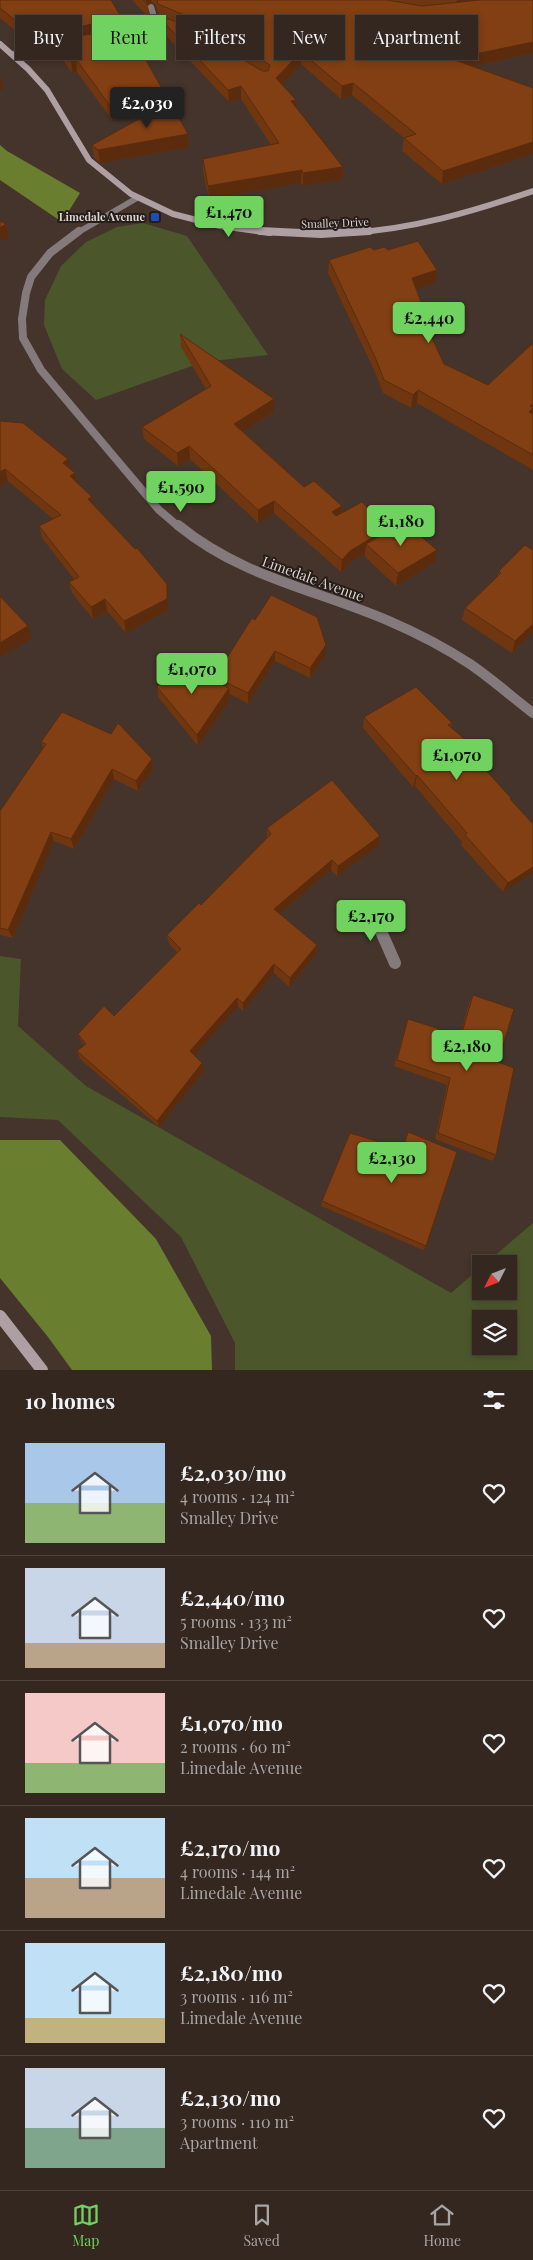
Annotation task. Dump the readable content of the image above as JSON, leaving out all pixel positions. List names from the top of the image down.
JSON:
{
  "streets": {
    "street": ["Smalley Drive", "Limedale Avenue"]
  },
  "crossings": [
    ["Smalley Drive", "Limedale Avenue"]
  ],
  "places": {
    "transit": ["Limedale Avenue"]
  },
  "north": "bottom left",
  "page": {
    "chip": [
      "Buy",
      "Rent",
      "Filters",
      "New",
      "Apartment"
    ],
    "price": [
      "£2,030",
      "£1,470",
      "£2,440",
      "£1,590",
      "£1,180",
      "£1,070",
      "£1,070",
      "£2,170",
      "£2,180",
      "£2,130"
    ],
    "heading": "10 homes",
    "list": [
      {
        "name": "£2,030/mo",
        "note": "4 rooms · 124 m² · Smalley Drive"
      },
      {
        "name": "£2,440/mo",
        "note": "5 rooms · 133 m² · Smalley Drive"
      },
      {
        "name": "£1,070/mo",
        "note": "2 rooms · 60 m² · Limedale Avenue"
      },
      {
        "name": "£2,170/mo",
        "note": "4 rooms · 144 m² · Limedale Avenue"
      },
      {
        "name": "£2,180/mo",
        "note": "3 rooms · 116 m² · Limedale Avenue"
      },
      {
        "name": "£2,130/mo",
        "note": "3 rooms · 110 m² · Apartment"
      }
    ],
    "tabs": ["Map", "Saved", "Home"]
  }
}
